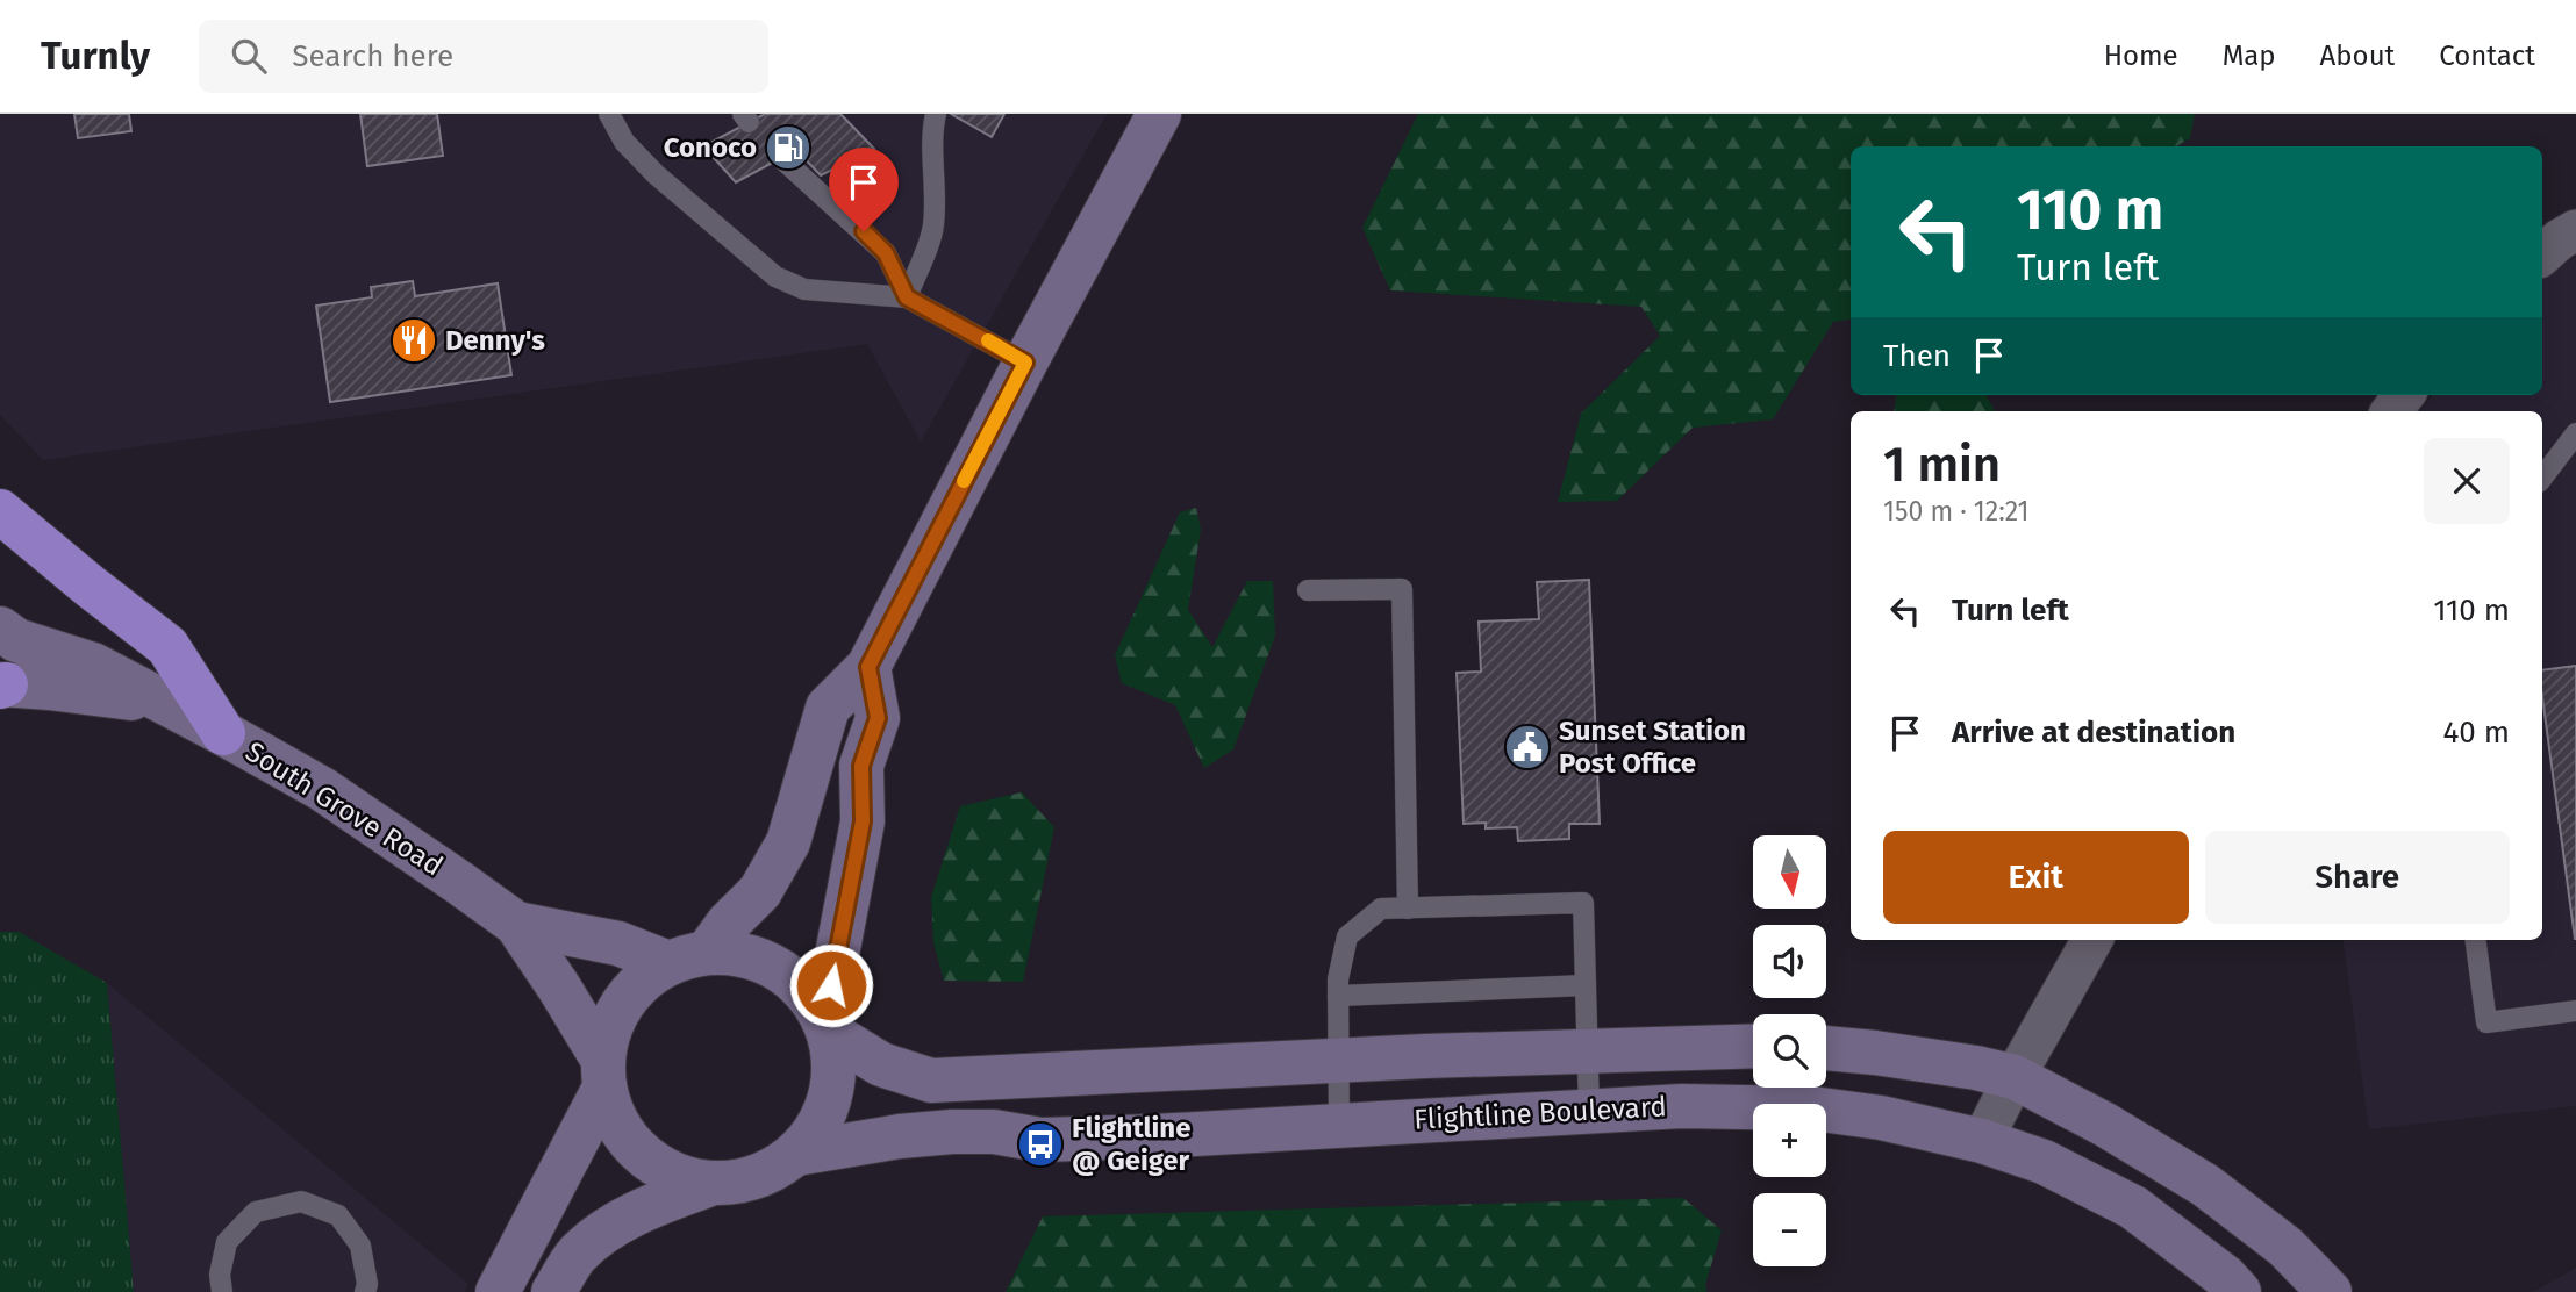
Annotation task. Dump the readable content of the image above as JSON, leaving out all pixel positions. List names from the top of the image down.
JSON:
{
  "streets": {
    "main road": ["South Grove Road", "Flightline Boulevard"]
  },
  "crossings": [
    ["South Grove Road", "Flightline Boulevard"]
  ],
  "places": {
    "fuel station": ["Conoco"],
    "restaurant": ["Denny's"],
    "public building": ["Sunset Station Post Office"],
    "bus stop": ["Flightline @ Geiger"]
  },
  "north": "bottom",
  "page": {
    "header": "Turnly",
    "search": "Search here",
    "nav": [
      "Home",
      "Map",
      "About",
      "Contact"
    ],
    "turn": ["110 m", "Turn left"],
    "then": "Then",
    "heading": ["1 min", "150 m · 12:21"],
    "list": [
      {
        "name": "Turn left",
        "value": "110 m"
      },
      {
        "name": "Arrive at destination",
        "value": "40 m"
      }
    ],
    "buttons": ["Exit", "Share"],
    "map_buttons": ["+", "−"]
  }
}
